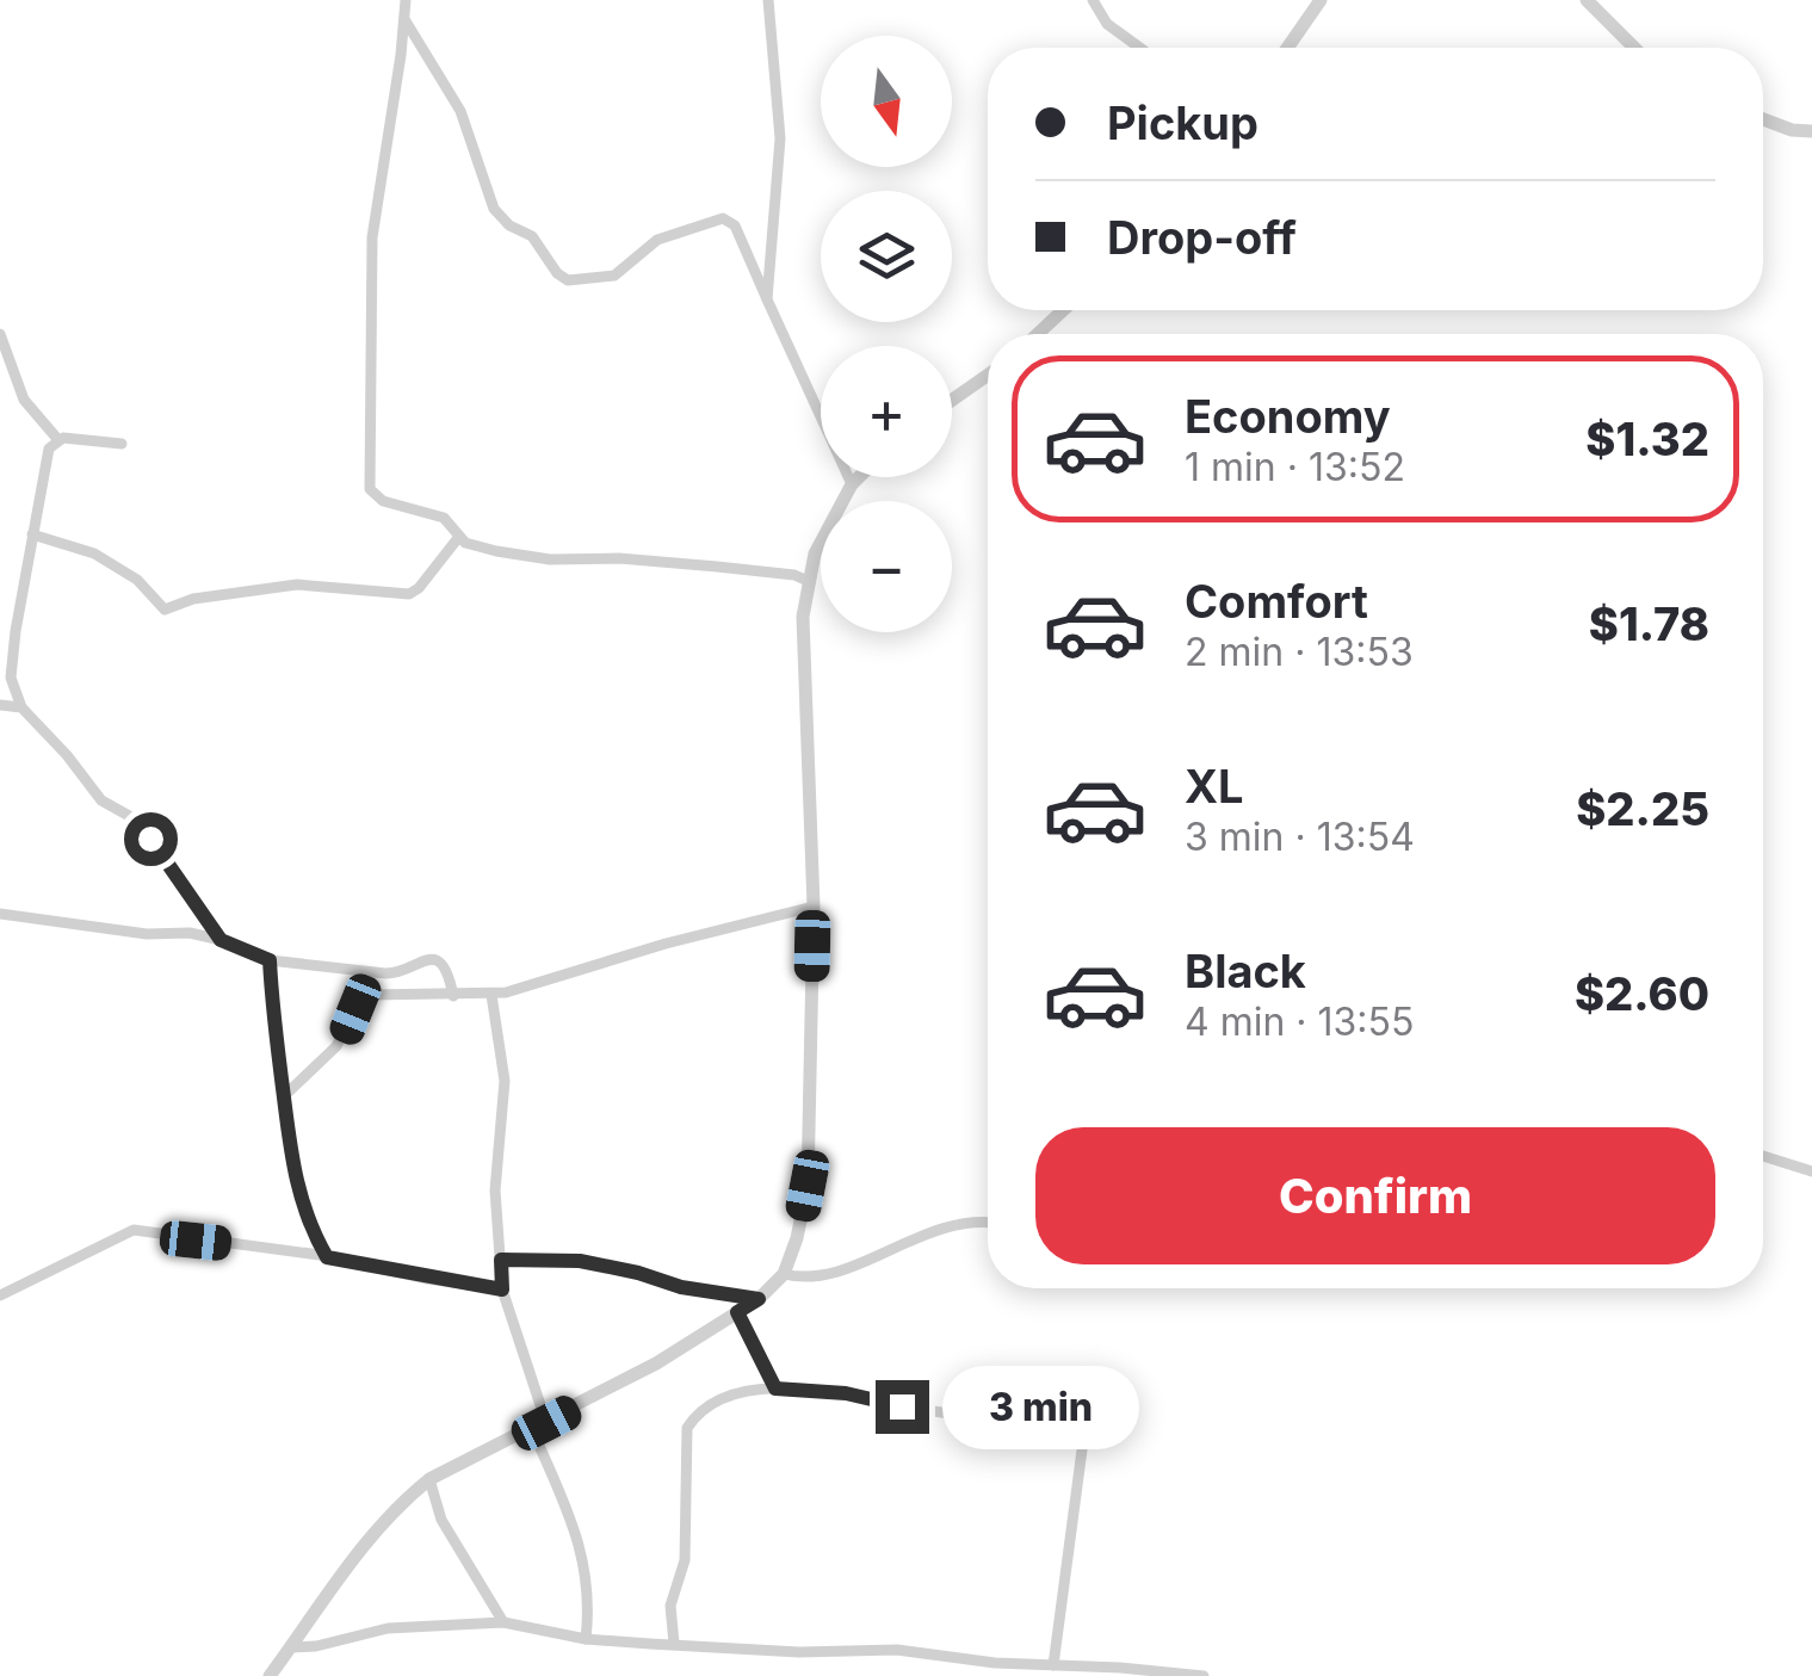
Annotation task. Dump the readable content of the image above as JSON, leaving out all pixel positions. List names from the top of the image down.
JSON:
{
  "north": "bottom",
  "page": {
    "map_buttons": ["+", "−"],
    "banner": ["Pickup", "Drop-off"],
    "list": [
      {
        "name": "Economy",
        "note": "1 min · 13:52",
        "value": "$1.32"
      },
      {
        "name": "Comfort",
        "note": "2 min · 13:53",
        "value": "$1.78"
      },
      {
        "name": "XL",
        "note": "3 min · 13:54",
        "value": "$2.25"
      },
      {
        "name": "Black",
        "note": "4 min · 13:55",
        "value": "$2.60"
      }
    ],
    "buttons": "Confirm",
    "bubble": "3 min"
  }
}
